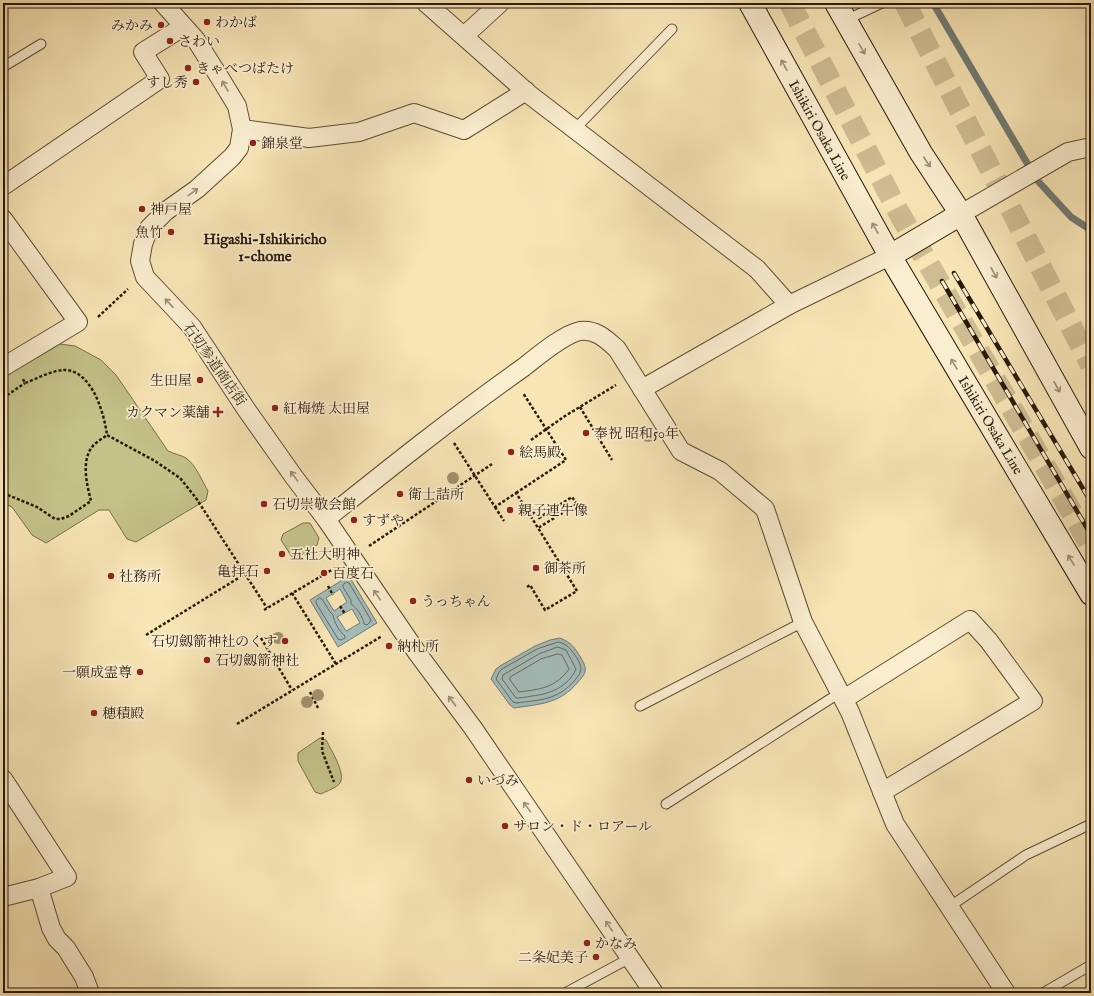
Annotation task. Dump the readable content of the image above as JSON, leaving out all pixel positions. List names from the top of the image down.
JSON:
{
  "streets": {
    "main road": ["Ishikiri Osaka Line"],
    "street": ["石切参道商店街"]
  },
  "one_way": ["石切参道商店街"],
  "districts": ["Higashi-Ishikiricho 1-chome"],
  "places": {
    "other": [
      "わかば",
      "みかみ",
      "さわい",
      "きゃべつばたけ",
      "すし秀",
      "錦泉堂",
      "神戸屋",
      "魚竹",
      "生田屋",
      "紅梅焼 太田屋",
      "奉祝 昭和50年",
      "絵馬殿",
      "衛士詰所",
      "石切崇敬会館",
      "親子連牛像",
      "すずや",
      "五社大明神",
      "御茶所",
      "亀拝石",
      "百度石",
      "社務所",
      "うっちゃん",
      "石切劔箭神社のくす",
      "納札所",
      "石切劔箭神社",
      "一願成霊尊",
      "穂積殿",
      "いづみ",
      "サロン・ド・ロアール",
      "かなみ",
      "二条妃美子"
    ],
    "health": ["カクマン薬舗"]
  }
}
